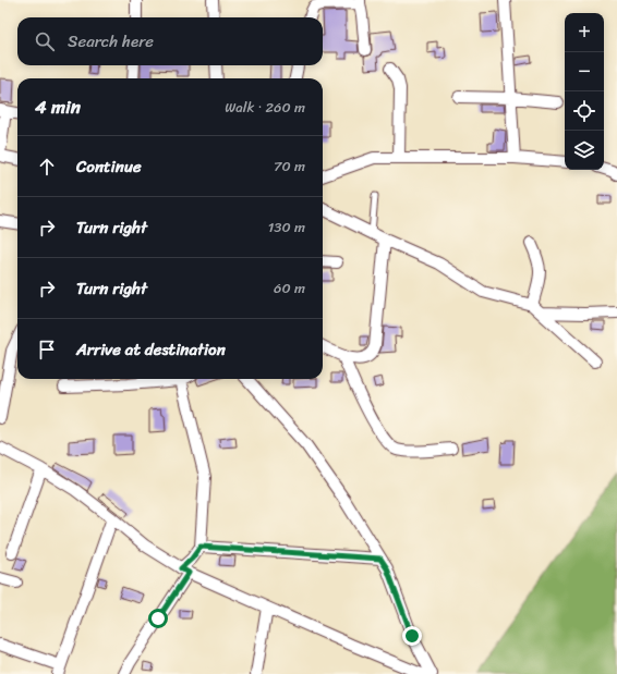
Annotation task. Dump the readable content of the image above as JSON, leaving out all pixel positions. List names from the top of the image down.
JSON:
{
  "page": {
    "map_buttons": ["+", "−"],
    "search": "Search here",
    "heading": ["4 min", "Walk · 260 m"],
    "list": [
      ["Continue", "70 m"],
      ["Turn right", "130 m"],
      ["Turn right", "60 m"],
      "Arrive at destination"
    ]
  }
}
